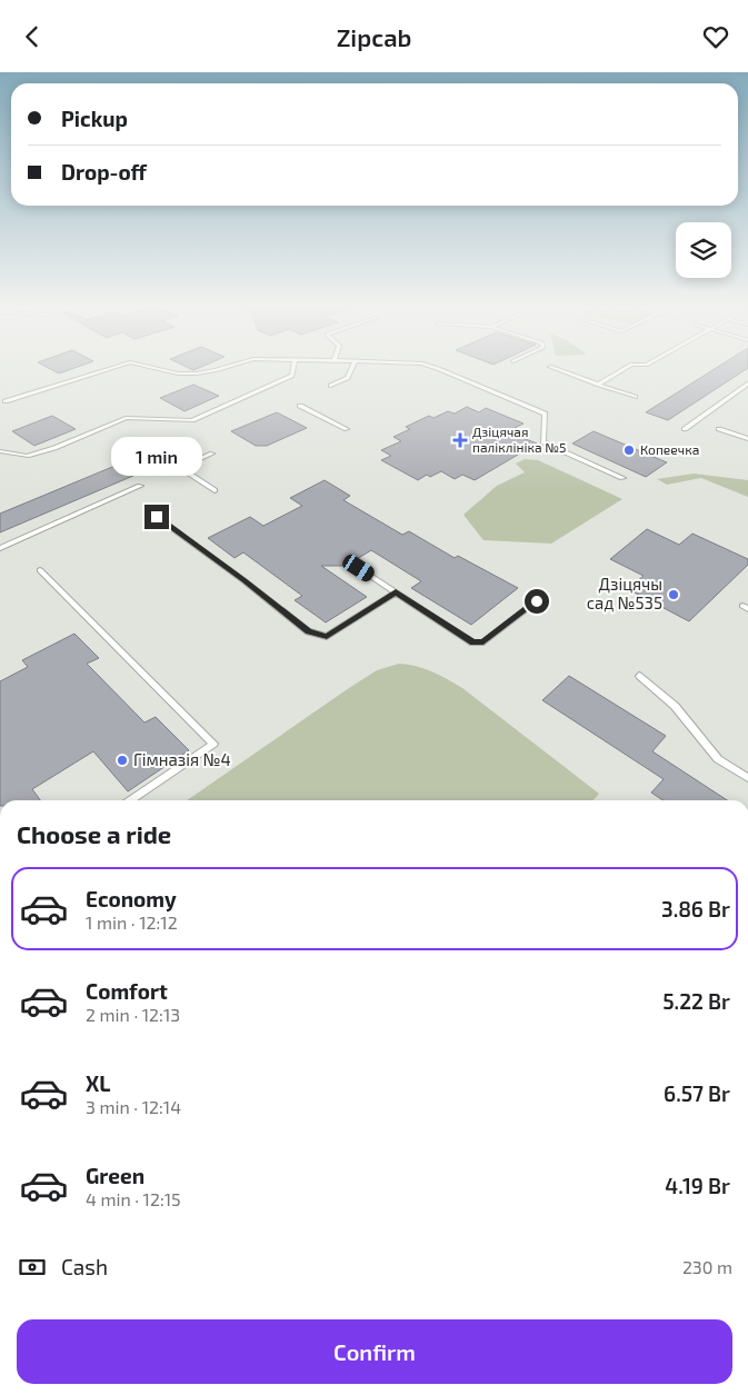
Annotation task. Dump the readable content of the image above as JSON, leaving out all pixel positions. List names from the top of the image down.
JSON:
{
  "places": {
    "health": ["Дзіцячая паліклініка №5"],
    "other": ["Копеечка", "Дзіцячы сад №535", "Гімназія №4"]
  },
  "page": {
    "header": "Zipcab",
    "banner": ["Pickup", "Drop-off"],
    "bubble": "1 min",
    "heading": "Choose a ride",
    "list": [
      {
        "name": "Economy",
        "note": "1 min · 12:12",
        "value": "3.86 Br"
      },
      {
        "name": "Comfort",
        "note": "2 min · 12:13",
        "value": "5.22 Br"
      },
      {
        "name": "XL",
        "note": "3 min · 12:14",
        "value": "6.57 Br"
      },
      {
        "name": "Green",
        "note": "4 min · 12:15",
        "value": "4.19 Br"
      }
    ],
    "pay": ["Cash", "230 m"],
    "buttons": "Confirm"
  }
}
